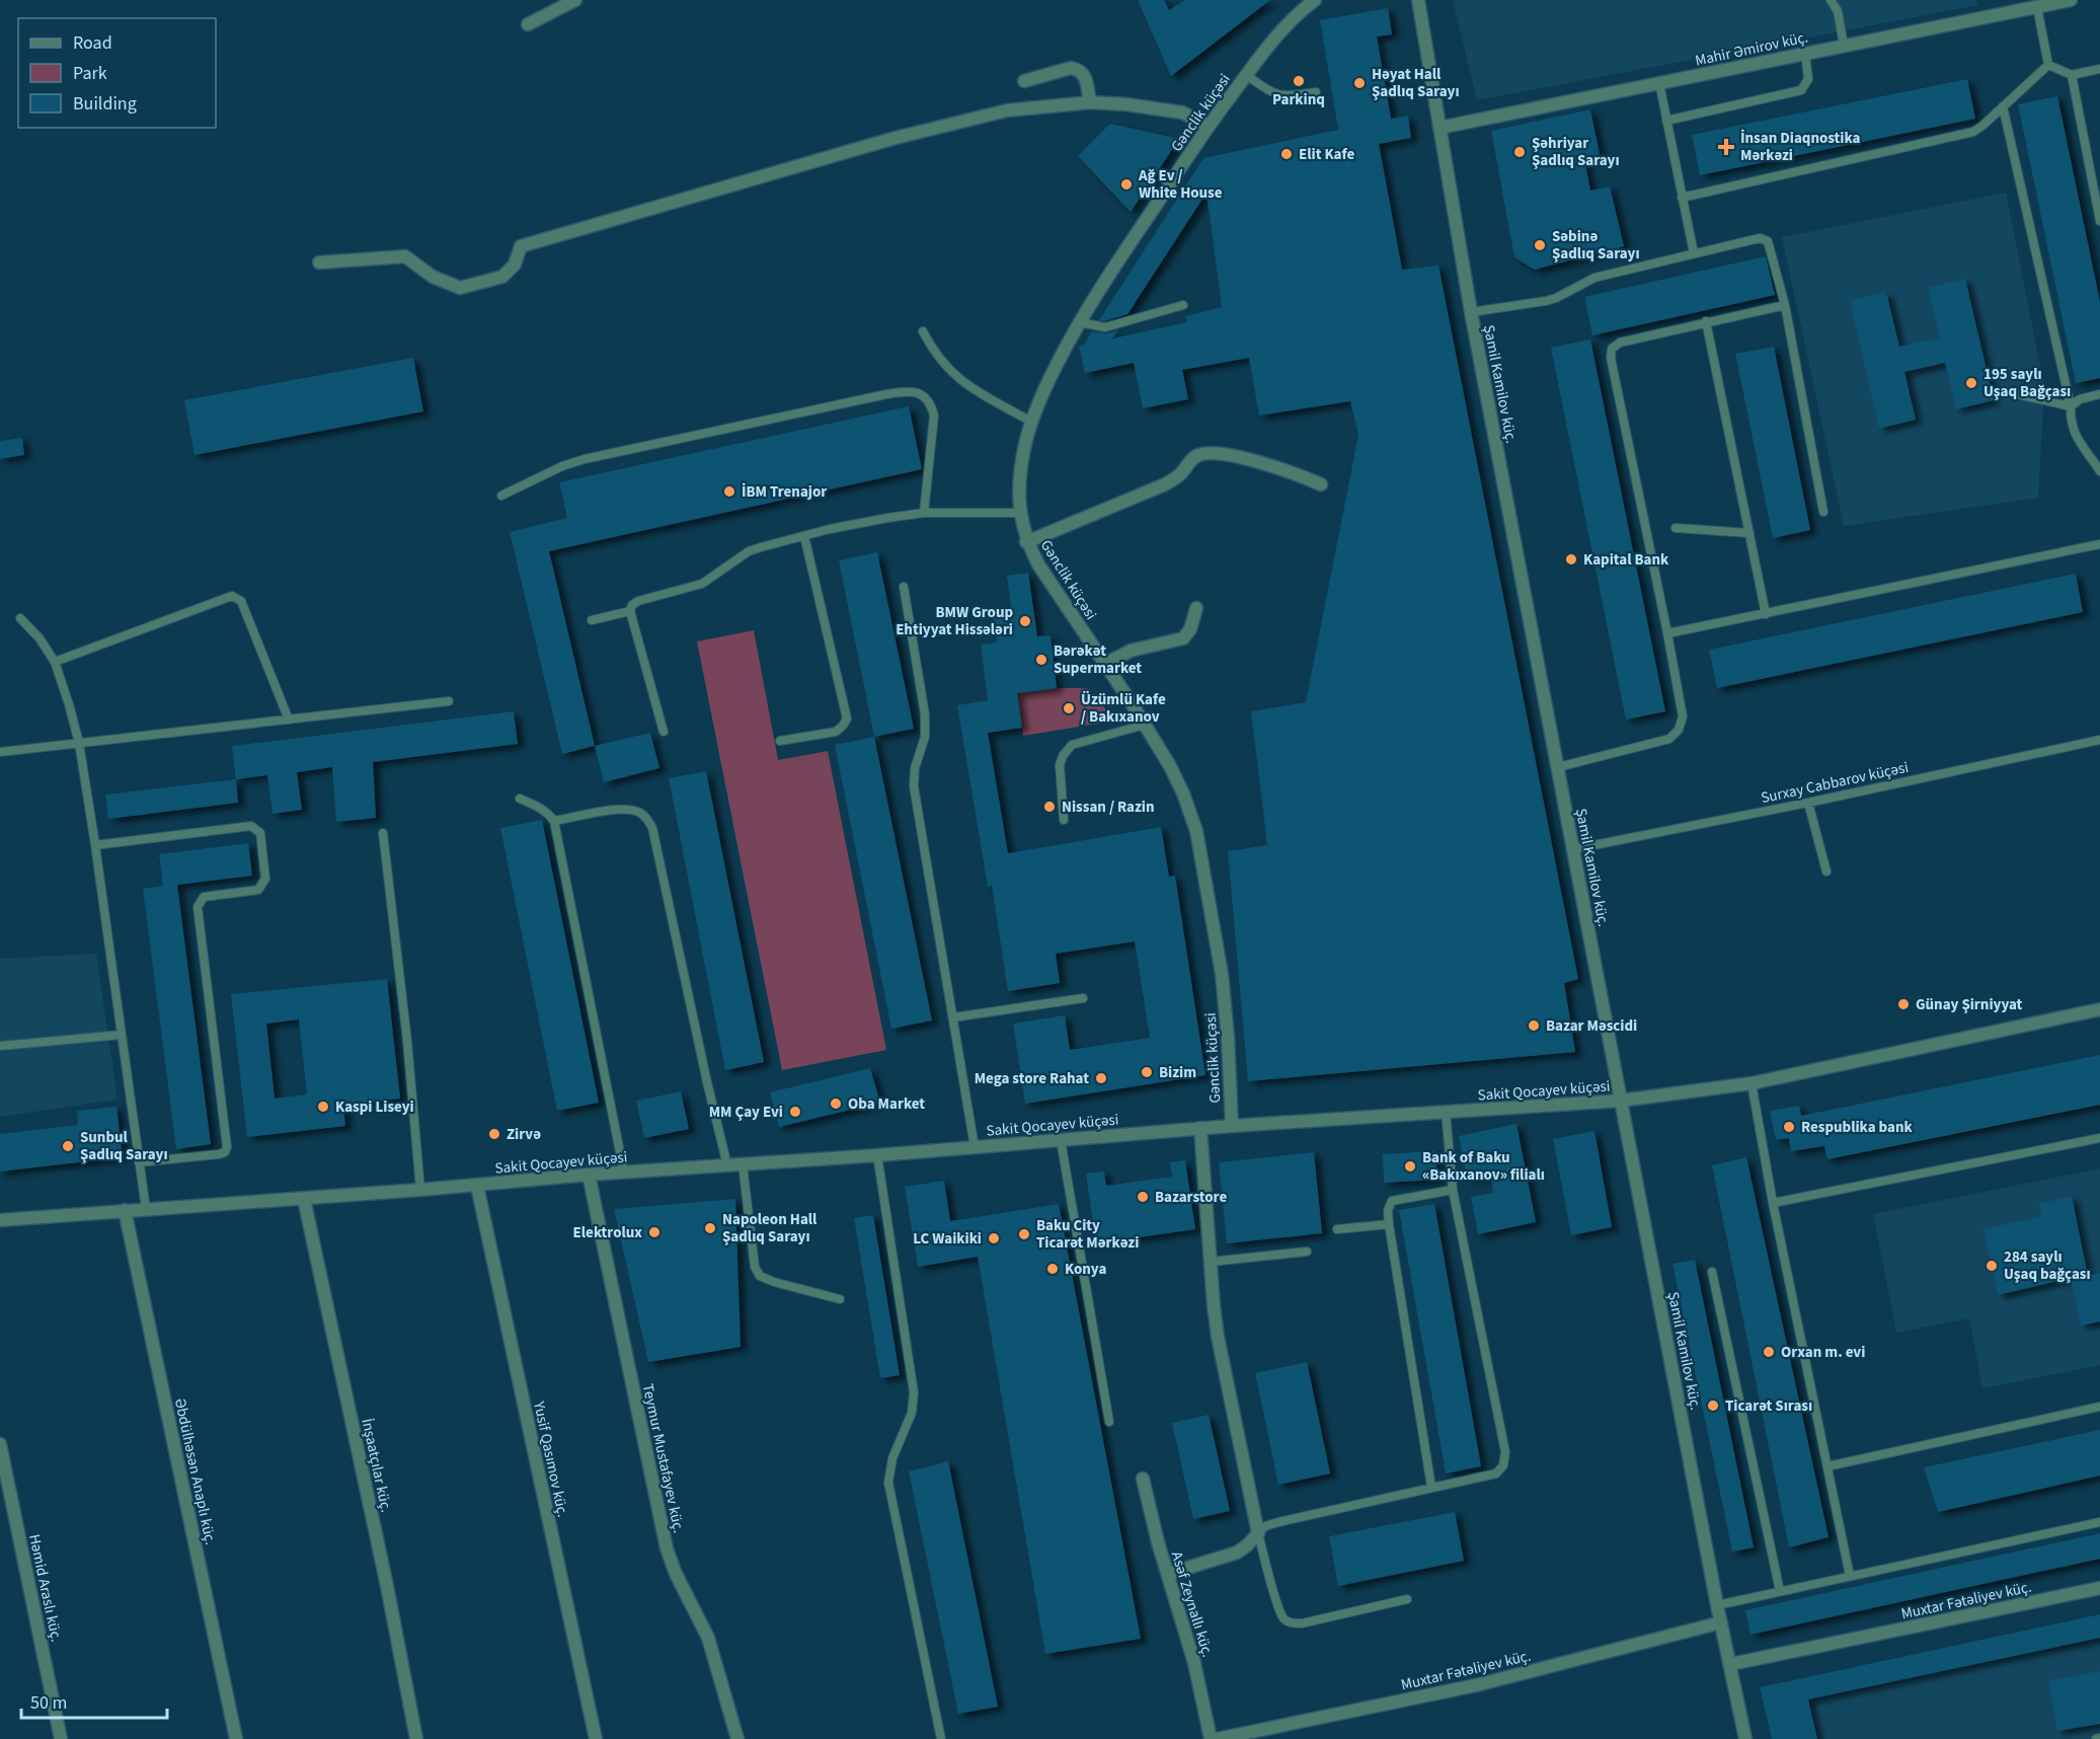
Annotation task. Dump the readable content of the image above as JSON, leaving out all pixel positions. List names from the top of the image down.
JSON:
{
  "streets": {
    "street": [
      "Mahir Əmirov küç.",
      "Gənclik küçəsi",
      "Şamil Kamilov küç.",
      "Sakit Qocayev küçəsi",
      "Teymur Mustafayev küç.",
      "Yusif Qasımov küç.",
      "İnşaatçılar küç.",
      "Əbdülhəsən Anaplı küç.",
      "Həmid Araslı küç.",
      "Muxtar Fətəliyev küç.",
      "Asəf Zeynallı küç."
    ],
    "lane": ["Surxay Cabbarov küçəsi"]
  },
  "crossings": [
    ["Mahir Əmirov küç.", "Şamil Kamilov küç."],
    ["Gənclik küçəsi", "Sakit Qocayev küçəsi"],
    ["Şamil Kamilov küç.", "Surxay Cabbarov küçəsi"],
    ["Şamil Kamilov küç.", "Sakit Qocayev küçəsi"],
    ["Şamil Kamilov küç.", "Muxtar Fətəliyev küç."],
    ["Sakit Qocayev küçəsi", "Teymur Mustafayev küç."],
    ["Sakit Qocayev küçəsi", "Yusif Qasımov küç."],
    ["Sakit Qocayev küçəsi", "İnşaatçılar küç."],
    ["Sakit Qocayev küçəsi", "Əbdülhəsən Anaplı küç."]
  ],
  "places": {
    "other": [
      "Parkinq",
      "Həyat Hall Şadlıq Sarayı",
      "Şəhriyar Şadlıq Sarayı",
      "Elit Kafe",
      "Ağ Ev / White House",
      "Səbinə Şadlıq Sarayı",
      "195 saylı Uşaq Bağçası",
      "İBM Trenajor",
      "Kapital Bank",
      "BMW Group Ehtiyyat Hissələri",
      "Bərəkət Supermarket",
      "Üzümlü Kafe / Bakıxanov",
      "Nissan / Razin",
      "Günay Şirniyyat",
      "Bazar Məscidi",
      "Bizim",
      "Mega store Rahat",
      "Oba Market",
      "Kaspi Liseyi",
      "MM Çay Evi",
      "Respublika bank",
      "Zirvə",
      "Sunbul Şadlıq Sarayı",
      "Bank of Baku «Bakıxanov» filialı",
      "Bazarstore",
      "Napoleon Hall Şadlıq Sarayı",
      "Elektrolux",
      "Baku City Ticarət Mərkəzi",
      "LC Waikiki",
      "284 saylı Uşaq bağçası",
      "Konya",
      "Orxan m. evi",
      "Ticarət Sırası"
    ],
    "health": ["İnsan Diaqnostika Mərkəzi"]
  },
  "legend": ["Road", "Park", "Building"],
  "scale_bar": "50 m"
}
